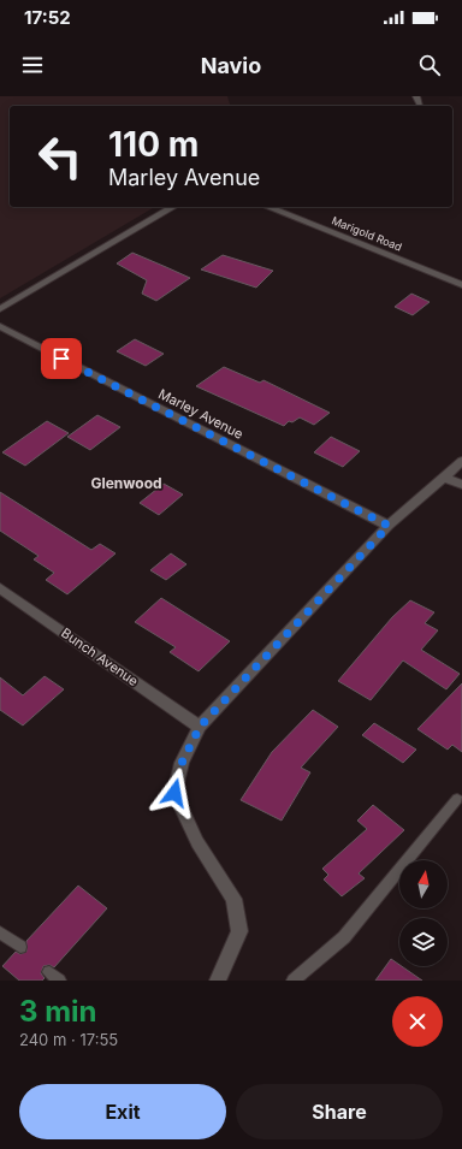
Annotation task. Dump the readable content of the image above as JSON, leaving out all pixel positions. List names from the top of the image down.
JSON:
{
  "streets": {
    "street": ["Marigold Road", "Marley Avenue", "Bunch Avenue"]
  },
  "districts": ["Glenwood"],
  "north": "top",
  "page": {
    "status": "17:52",
    "header": "Navio",
    "turn": ["110 m", "Marley Avenue"],
    "heading": ["3 min", "240 m · 17:55"],
    "buttons": ["Exit", "Share"]
  }
}
